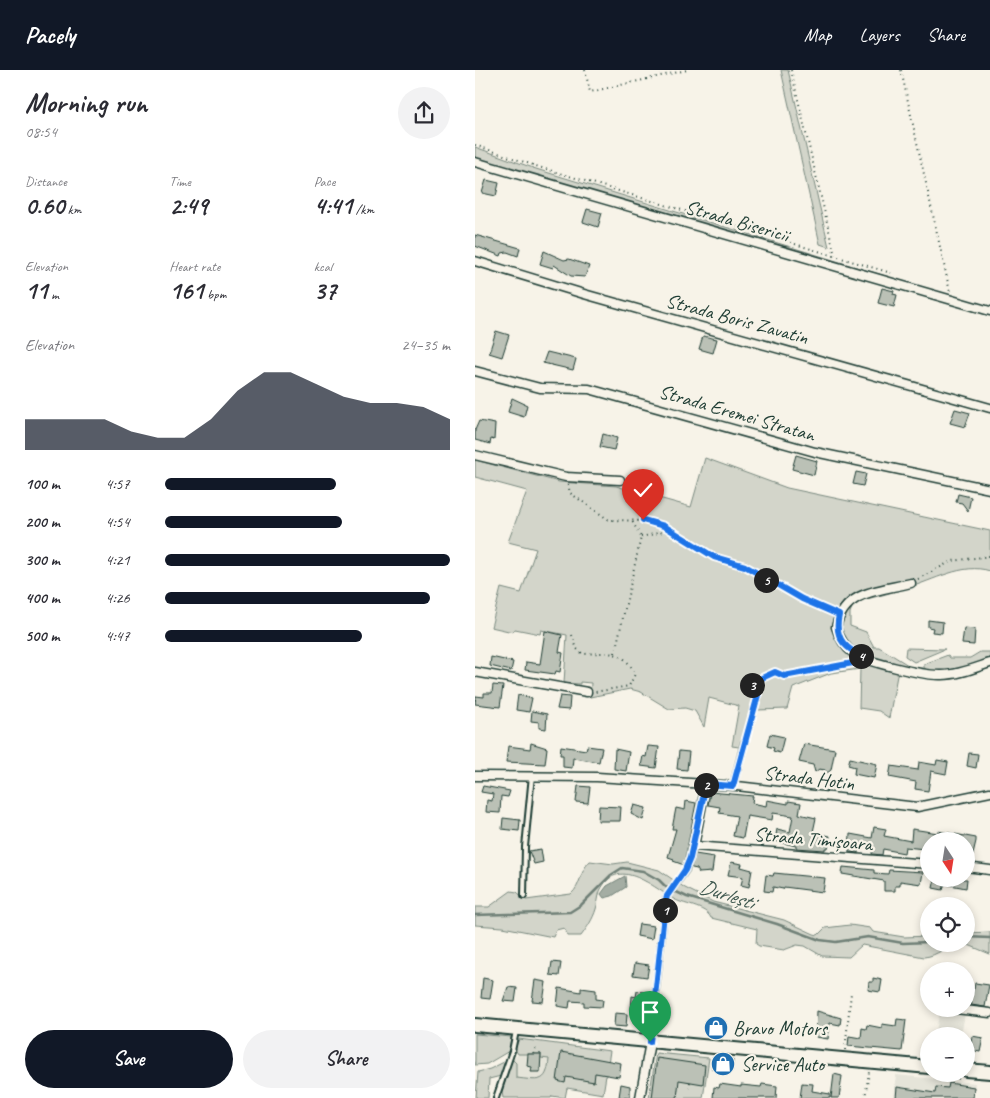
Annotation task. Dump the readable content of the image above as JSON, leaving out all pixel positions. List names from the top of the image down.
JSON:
{
  "streets": {
    "street": [
      "Strada Bisericii",
      "Strada Boris Zavatin",
      "Strada Eremei Stratan",
      "Strada Hotin",
      "Strada Timișoara"
    ]
  },
  "water": ["Durlești"],
  "places": {
    "shop": ["Bravo Motors", "Service Auto"]
  },
  "north": "bottom",
  "page": {
    "header": "Pacely",
    "nav": ["Map", "Layers", "Share"],
    "heading": ["Morning run", "08:54"],
    "stats": [
      ["Distance", "0.60 km"],
      ["Time", "2:49"],
      ["Pace", "4:41 /km"],
      ["Elevation", "11 m"],
      ["Heart rate", "161 bpm"],
      ["kcal", "37"]
    ],
    "chart": ["Elevation", "24–35 m"],
    "list": [
      {
        "name": "100 m",
        "note": "4:57"
      },
      {
        "name": "200 m",
        "note": "4:54"
      },
      {
        "name": "300 m",
        "note": "4:21"
      },
      {
        "name": "400 m",
        "note": "4:26"
      },
      {
        "name": "500 m",
        "note": "4:47"
      }
    ],
    "pins": [
      "5",
      "4",
      "3",
      "2",
      "1"
    ],
    "map_buttons": ["+", "−"],
    "buttons": ["Save", "Share"]
  }
}
